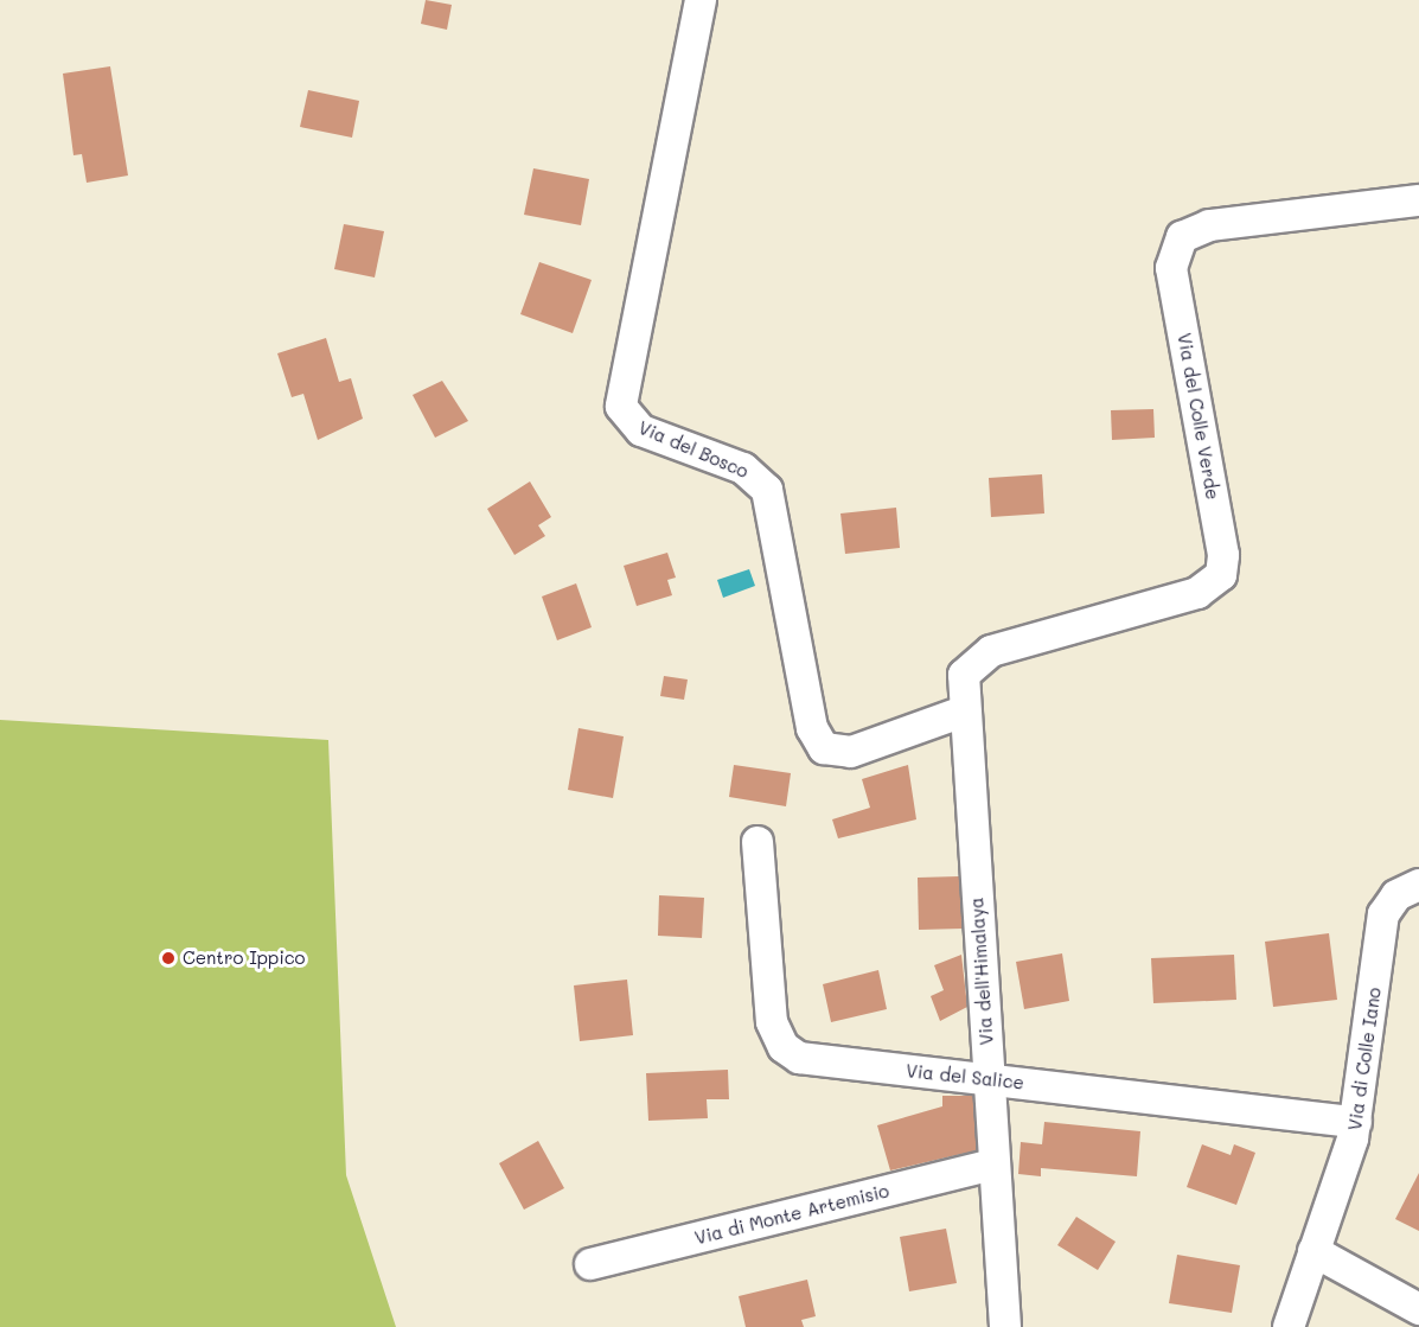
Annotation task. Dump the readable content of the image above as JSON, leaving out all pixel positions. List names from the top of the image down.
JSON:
{
  "streets": {
    "street": [
      "Via del Colle Verde",
      "Via del Bosco",
      "Via dell'Himalaya",
      "Via di Colle Iano",
      "Via del Salice",
      "Via di Monte Artemisio"
    ]
  },
  "crossings": [
    ["Via del Colle Verde", "Via dell'Himalaya"],
    ["Via del Bosco", "Via dell'Himalaya"],
    ["Via dell'Himalaya", "Via del Salice"],
    ["Via dell'Himalaya", "Via di Monte Artemisio"],
    ["Via di Colle Iano", "Via del Salice"]
  ],
  "places": ["Centro Ippico"]
}
